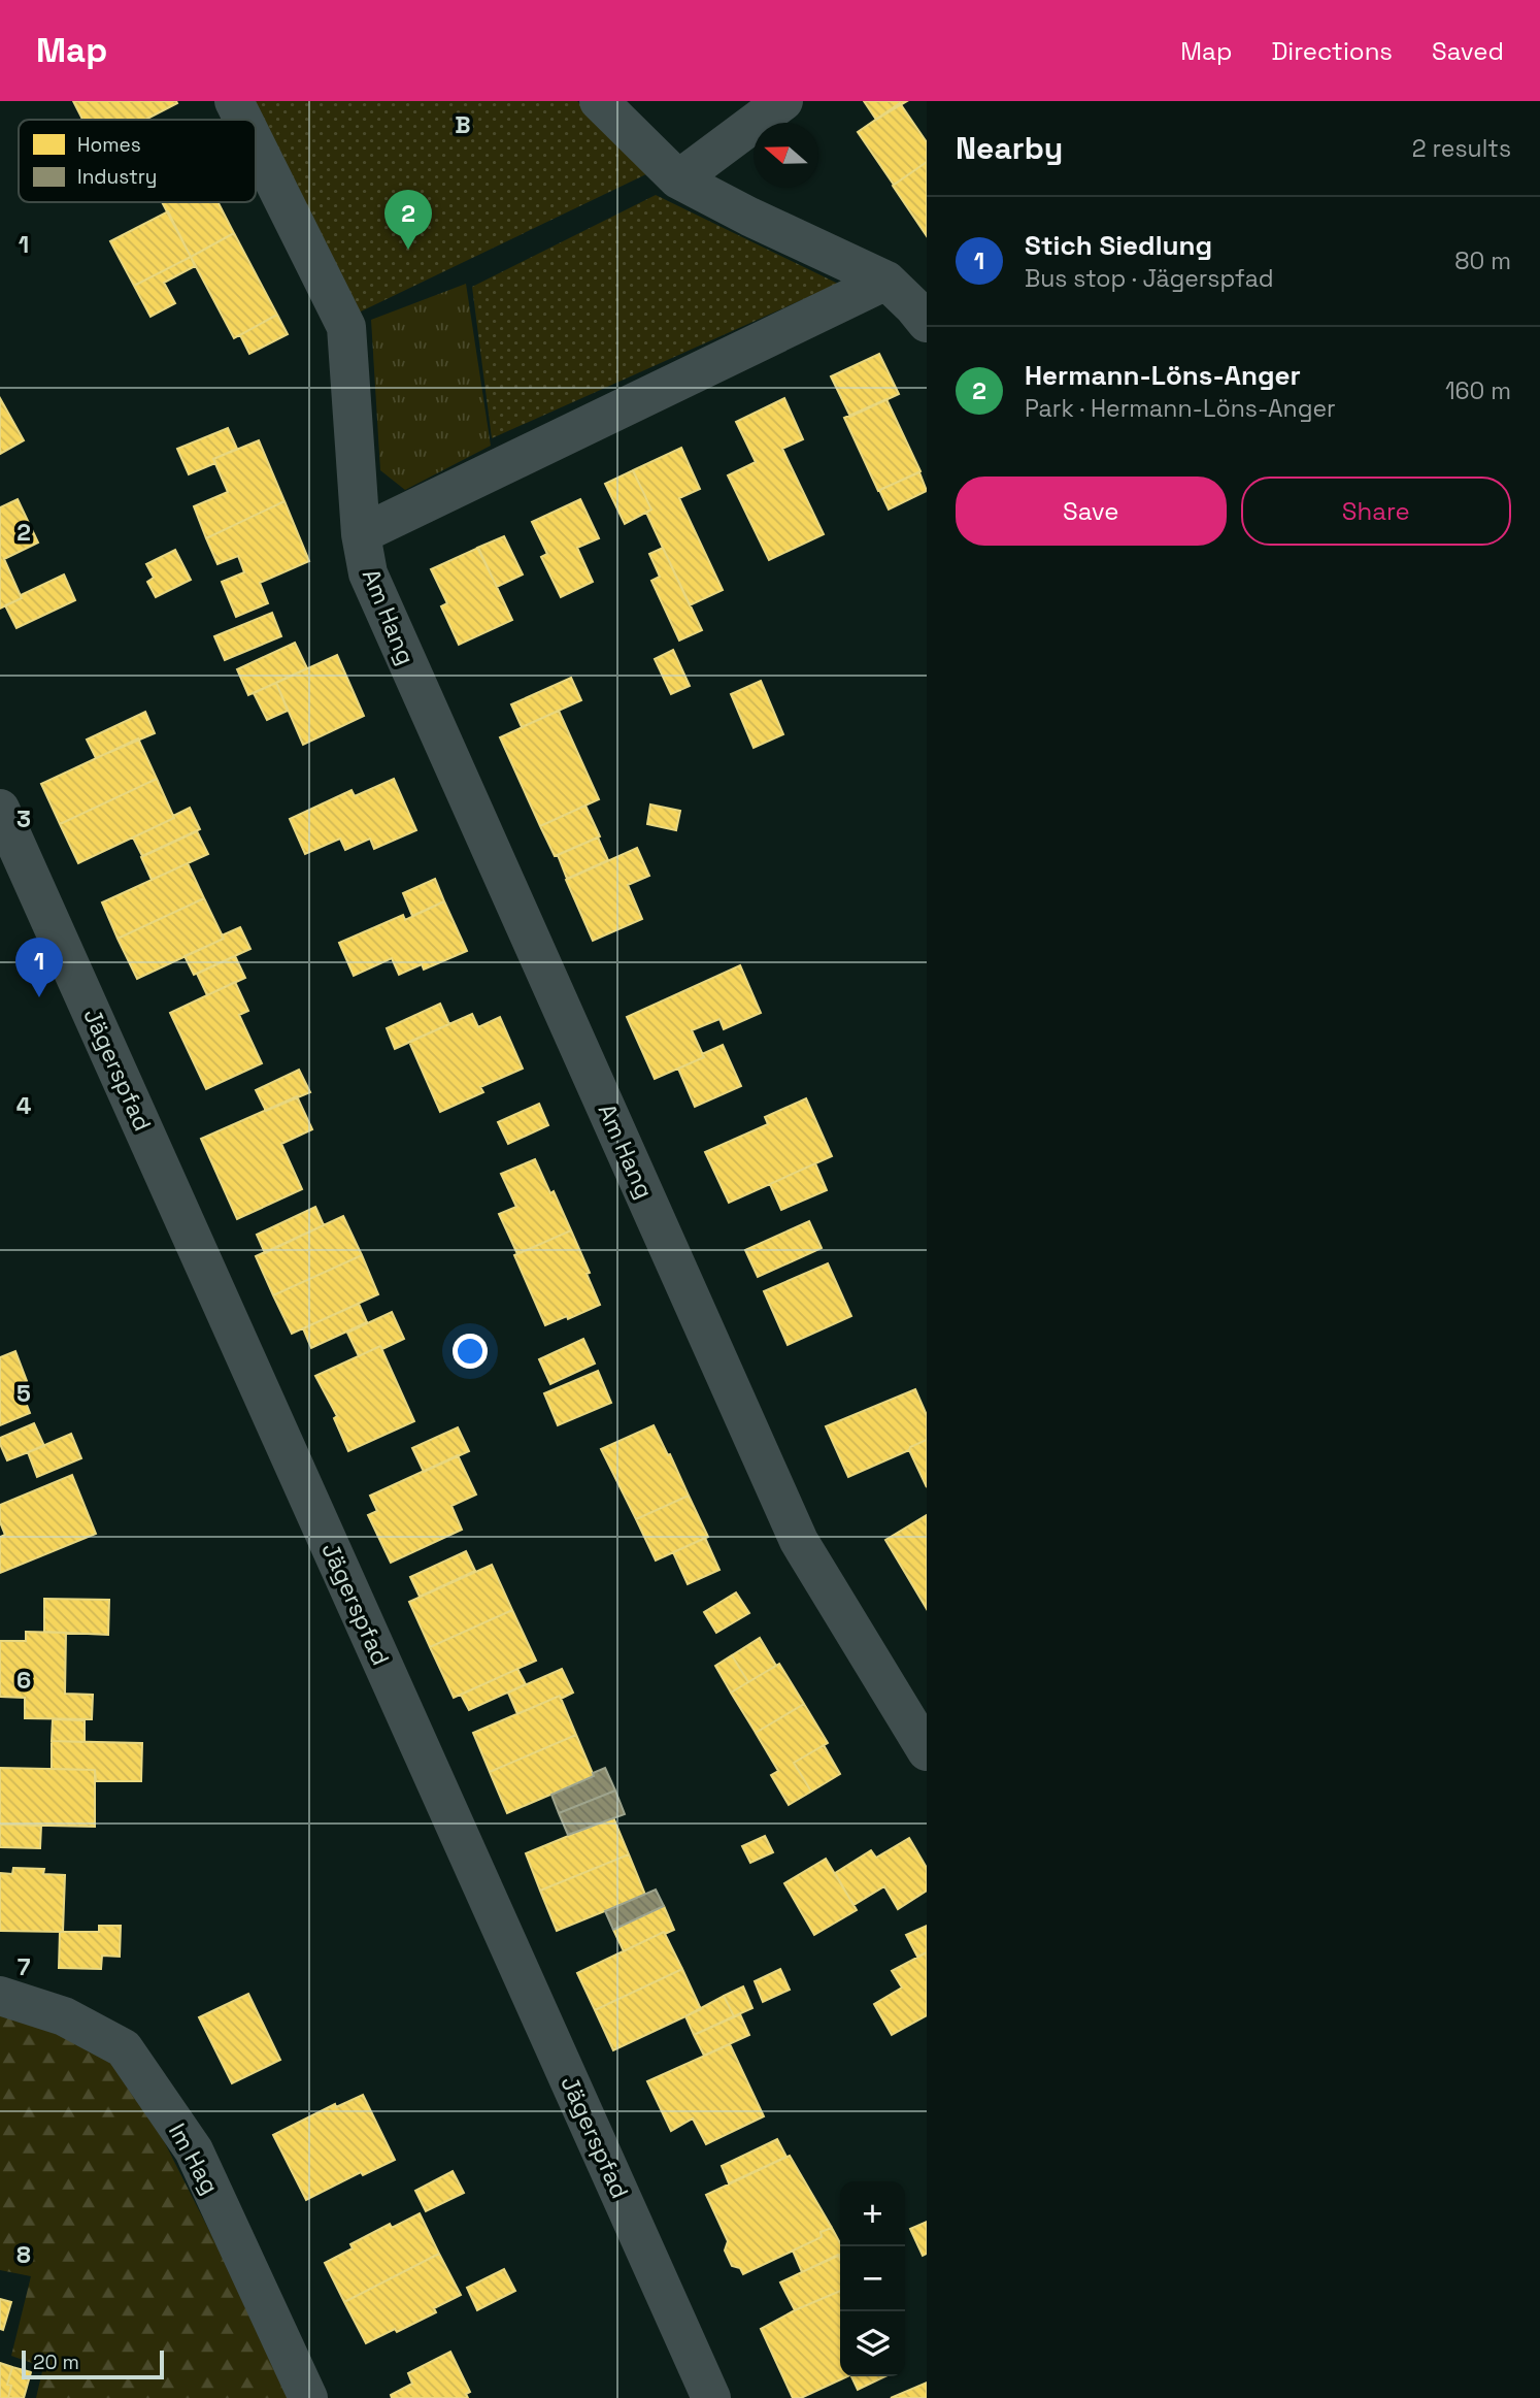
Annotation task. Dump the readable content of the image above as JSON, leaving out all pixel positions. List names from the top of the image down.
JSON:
{
  "streets": {
    "street": ["Am Hang", "Jägerspfad", "Im Hag"]
  },
  "legend": ["Homes", "Industry"],
  "scale_bar": "20 m",
  "north": "left",
  "page": {
    "header": "Map",
    "nav": ["Map", "Directions", "Saved"],
    "heading": ["Nearby", "2 results"],
    "pins": ["2", "1"],
    "list": [
      {
        "mark": "1",
        "name": "Stich Siedlung",
        "note": "Bus stop · Jägerspfad",
        "value": "80 m"
      },
      {
        "mark": "2",
        "name": "Hermann-Löns-Anger",
        "note": "Park · Hermann-Löns-Anger",
        "value": "160 m"
      }
    ],
    "buttons": ["Save", "Share"],
    "map_buttons": ["+", "−"],
    "scale": "20 m"
  },
  "grid": {
    "columns": ["B"],
    "rows": [
      "1",
      "2",
      "3",
      "4",
      "5",
      "6",
      "7",
      "8"
    ]
  }
}
